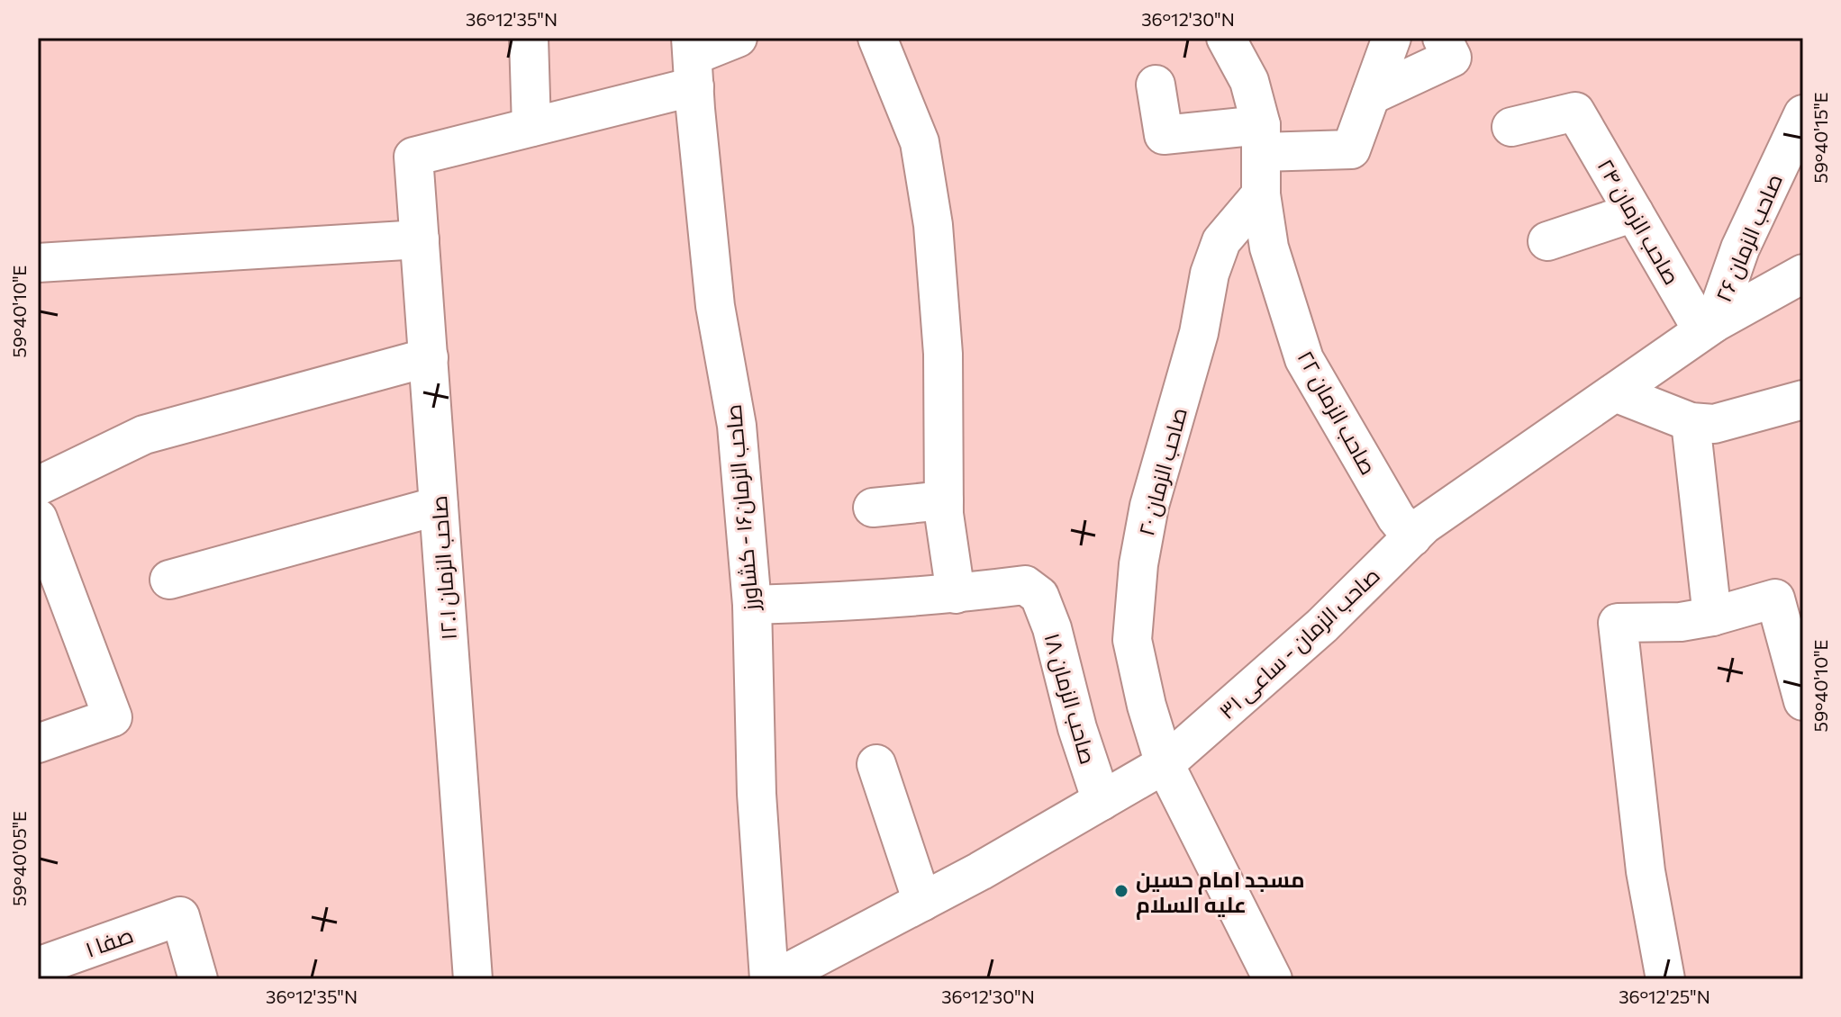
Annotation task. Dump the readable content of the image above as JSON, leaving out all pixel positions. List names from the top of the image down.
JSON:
{
  "streets": {
    "street": [
      "صاحب الزمان ۲۴",
      "صاحب الزمان ۲۶",
      "صاحب الزمان ۲۲",
      "صاحب الزمان ۲۰",
      "صاحب الزمان۱۶ - کشاورز",
      "صاحب الزمان ۱۲.۱",
      "صاحب الزمان - ساعی ۳۱",
      "صاحب الزمان ۱۸",
      "صفا ۱"
    ]
  },
  "crossings": [
    ["صاحب الزمان ۲۴", "صاحب الزمان ۲۶"],
    ["صاحب الزمان ۲۴", "صاحب الزمان - ساعی ۳۱"],
    ["صاحب الزمان ۲۶", "صاحب الزمان - ساعی ۳۱"],
    ["صاحب الزمان ۲۲", "صاحب الزمان ۲۰"],
    ["صاحب الزمان ۲۲", "صاحب الزمان - ساعی ۳۱"],
    ["صاحب الزمان ۲۰", "صاحب الزمان - ساعی ۳۱"],
    ["صاحب الزمان - ساعی ۳۱", "صاحب الزمان ۱۸"]
  ],
  "places": ["مسجد امام حسین علیه السلام"],
  "coordinates": [
    "36°12'35\"N",
    "36°12'30\"N",
    "59°40'15\"E",
    "59°40'10\"E",
    "59°40'05\"E",
    "36°12'25\"N"
  ]
}
